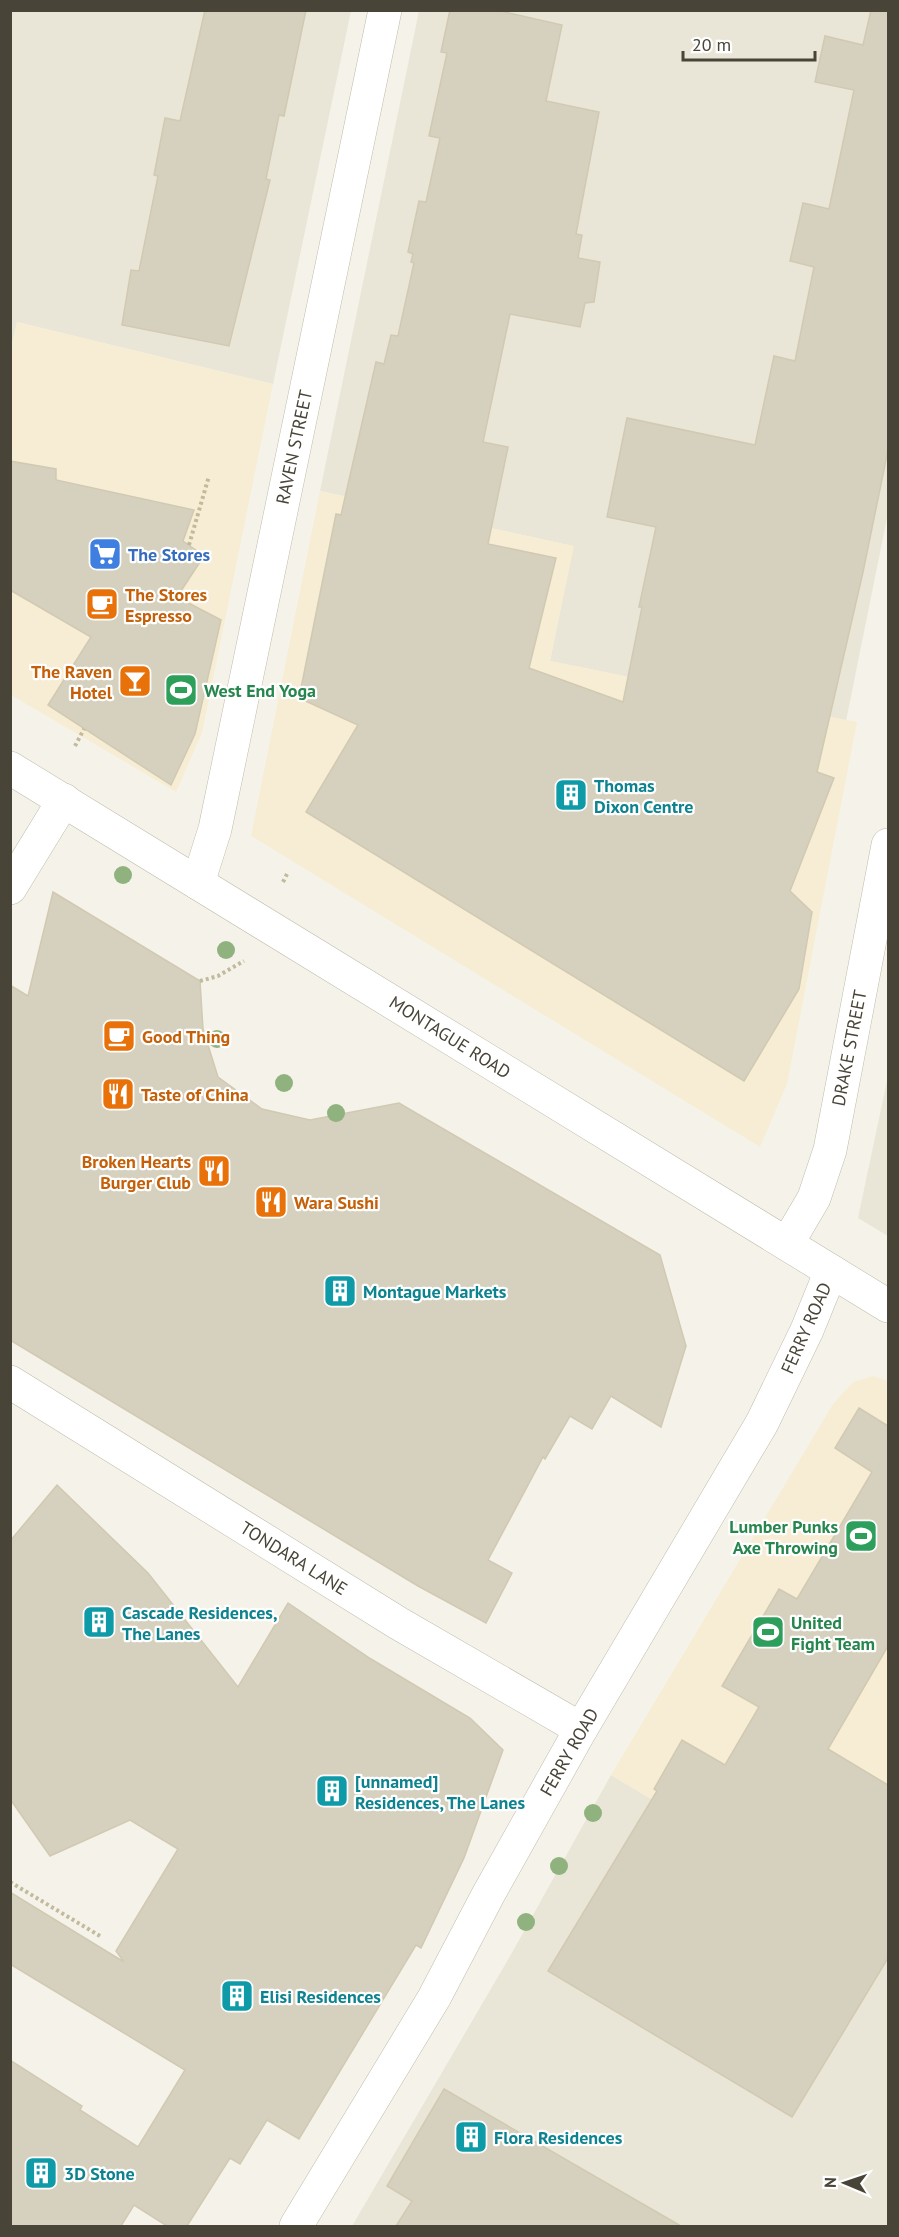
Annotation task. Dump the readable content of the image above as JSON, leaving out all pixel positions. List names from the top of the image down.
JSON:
{
  "streets": {
    "street": [
      "RAVEN STREET",
      "MONTAGUE ROAD",
      "DRAKE STREET",
      "FERRY ROAD",
      "TONDARA LANE"
    ]
  },
  "crossings": [
    ["RAVEN STREET", "MONTAGUE ROAD"],
    ["MONTAGUE ROAD", "DRAKE STREET"],
    ["MONTAGUE ROAD", "FERRY ROAD"],
    ["FERRY ROAD", "TONDARA LANE"]
  ],
  "places": {
    "supermarket": ["The Stores"],
    "cafe": ["The Stores Espresso", "Good Thing"],
    "bar": ["The Raven Hotel"],
    "sports": ["West End Yoga", "Lumber Punks Axe Throwing", "United Fight Team"],
    "building": [
      "Thomas Dixon Centre",
      "Montague Markets",
      "Cascade Residences, The Lanes",
      "[unnamed] Residences, The Lanes",
      "Elisi Residences",
      "Flora Residences",
      "3D Stone"
    ],
    "restaurant": ["Taste of China", "Broken Hearts Burger Club", "Wara Sushi"]
  },
  "scale_bar": "20 m",
  "north": "left"
}
